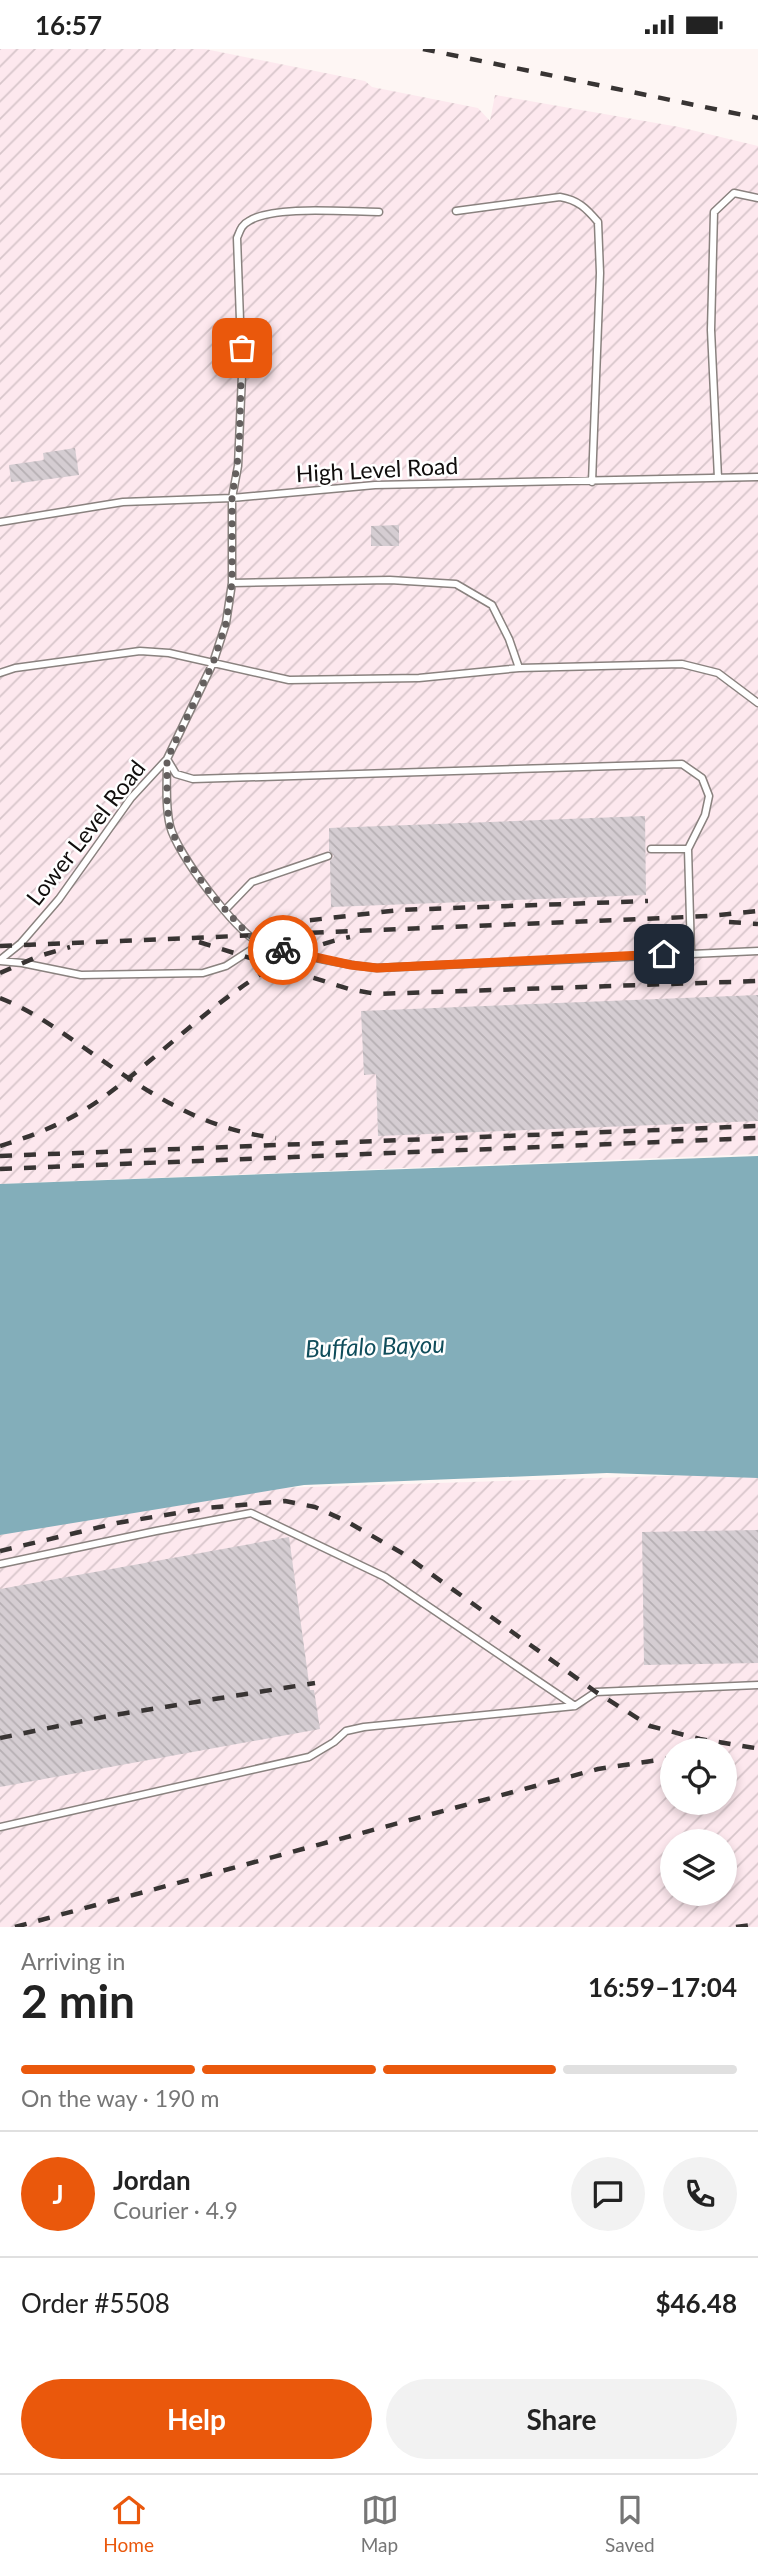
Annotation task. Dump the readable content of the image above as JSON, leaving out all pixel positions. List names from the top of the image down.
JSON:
{
  "streets": {
    "lane": ["High Level Road", "Lower Level Road"]
  },
  "water": ["Buffalo Bayou"],
  "page": {
    "status": "16:57",
    "heading": ["2 min", "Arriving in", "16:59–17:04"],
    "panel": [
      "Jordan",
      "Courier · 4.9",
      "Order #5508",
      "$46.48"
    ],
    "bar": "On the way · 190 m",
    "round": "J",
    "buttons": ["Help", "Share"],
    "tabs": ["Home", "Map", "Saved"]
  }
}
